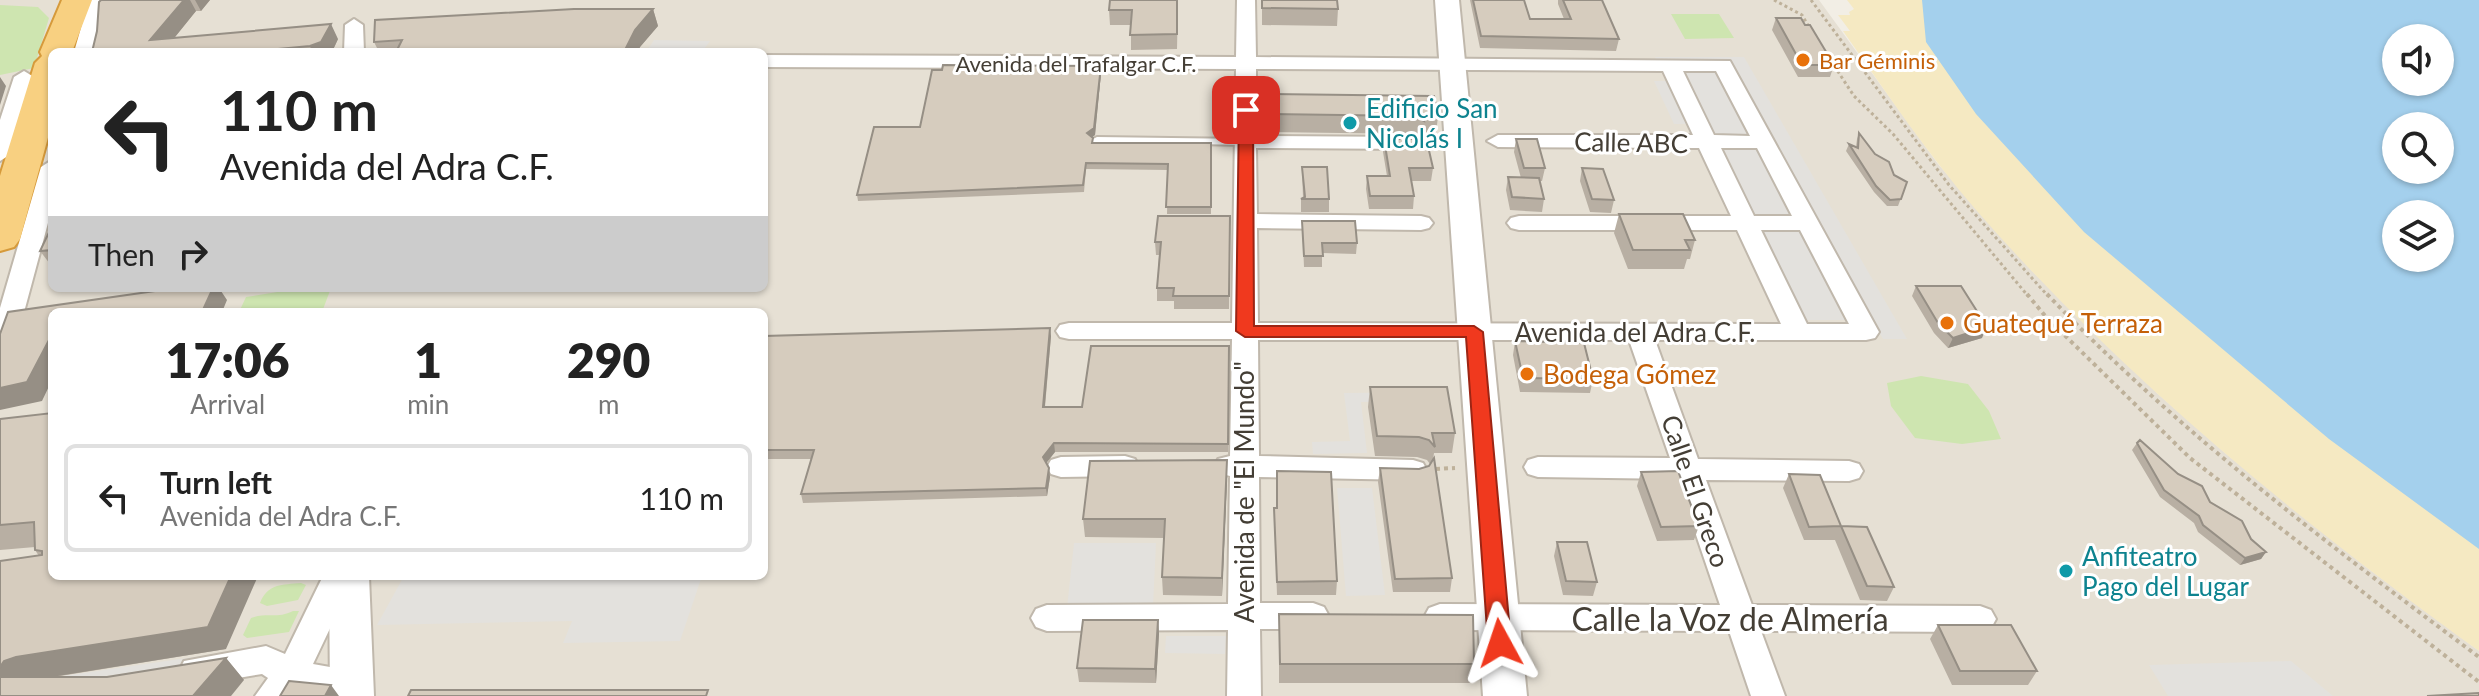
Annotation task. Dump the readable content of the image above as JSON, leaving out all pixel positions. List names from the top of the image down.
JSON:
{
  "streets": {
    "street": [
      "Avenida del Trafalgar C.F.",
      "Calle ABC",
      "Avenida del Adra C.F.",
      "Calle El Greco",
      "Avenida de \"El Mundo\"",
      "Calle la Voz de Almería"
    ]
  },
  "crossings": [
    ["Avenida del Trafalgar C.F.", "Calle ABC"],
    ["Avenida del Trafalgar C.F.", "Avenida de \"El Mundo\""],
    ["Avenida del Adra C.F.", "Calle El Greco"],
    ["Avenida del Adra C.F.", "Avenida de \"El Mundo\""],
    ["Calle El Greco", "Calle la Voz de Almería"]
  ],
  "places": [
    "Bar Géminis",
    "Edificio San Nicolás I",
    "Guatequé Terraza",
    "Bodega Gómez",
    "Anfiteatro Pago del Lugar"
  ],
  "page": {
    "turn": ["110 m", "Avenida del Adra C.F."],
    "then": "Then",
    "eta": [
      "17:06",
      "Arrival",
      "1",
      "min",
      "290",
      "m"
    ],
    "list": [
      {
        "name": "Turn left",
        "note": "Avenida del Adra C.F.",
        "value": "110 m"
      }
    ]
  }
}
